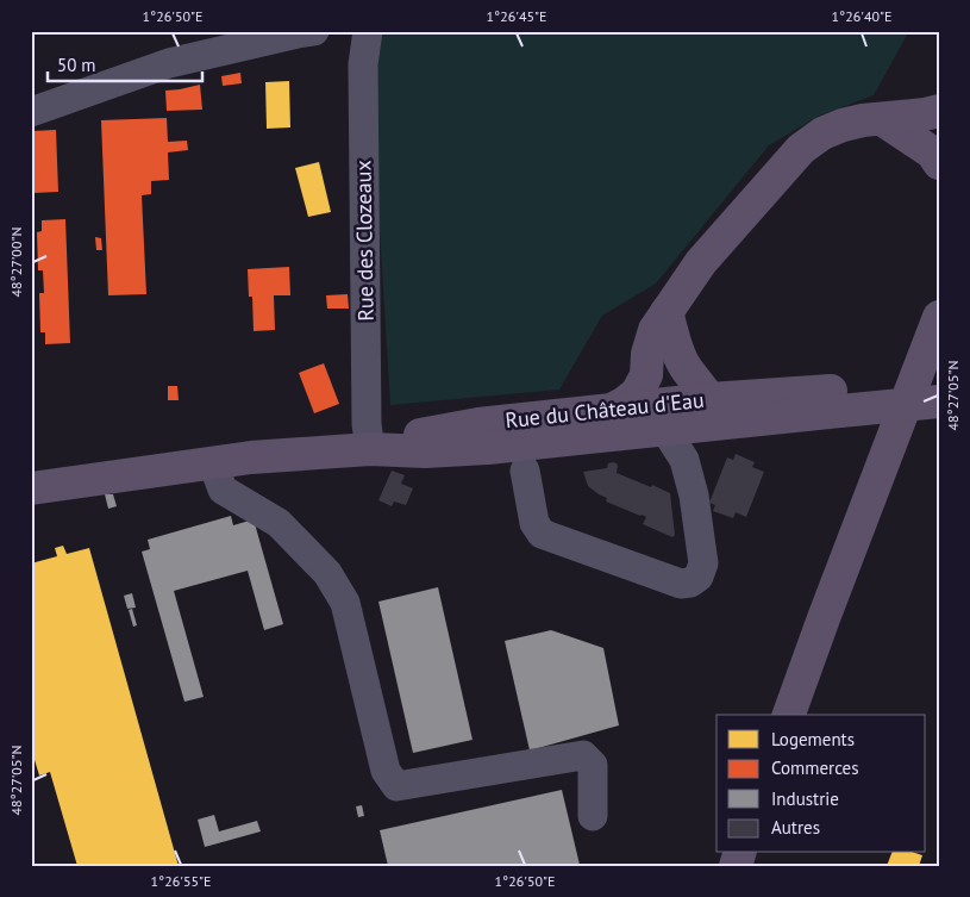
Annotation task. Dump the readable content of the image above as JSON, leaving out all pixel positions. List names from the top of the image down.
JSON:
{
  "streets": {
    "main road": ["Rue du Château d'Eau"],
    "street": ["Rue des Clozeaux"]
  },
  "crossings": [
    ["Rue des Clozeaux", "Rue du Château d'Eau"]
  ],
  "legend": [
    "Logements",
    "Commerces",
    "Industrie",
    "Autres"
  ],
  "scale_bar": "50 m",
  "coordinates": [
    "1°26'50\"E",
    "1°26'45\"E",
    "1°26'40\"E",
    "48°27'00\"N",
    "48°27'05\"N",
    "1°26'55\"E"
  ]
}
